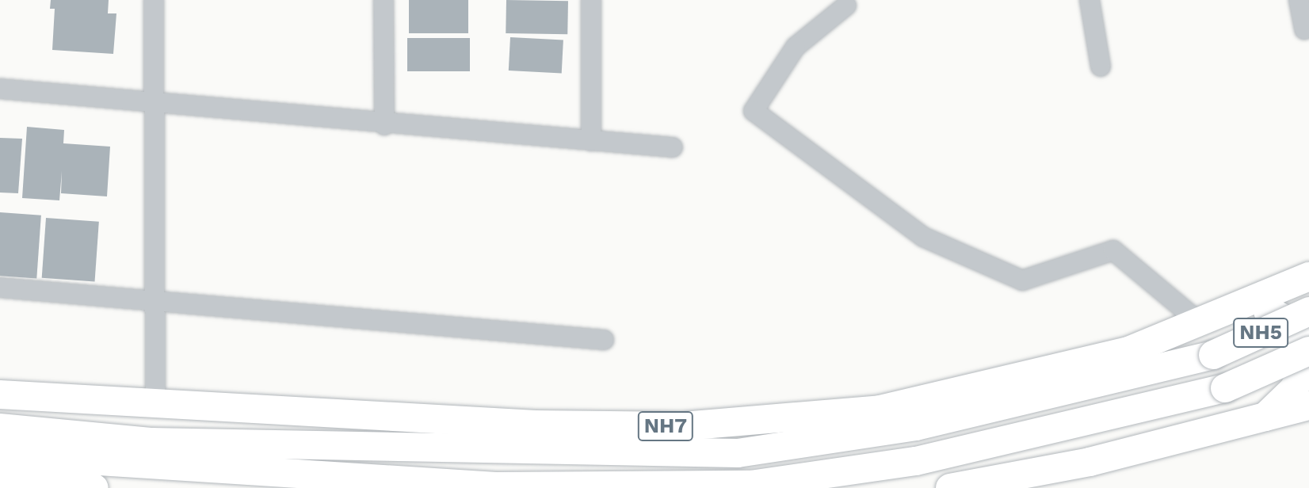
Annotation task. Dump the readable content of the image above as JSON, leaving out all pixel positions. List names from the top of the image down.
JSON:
{
  "streets": {
    "highway": ["NH5", "NH7"]
  }
}
